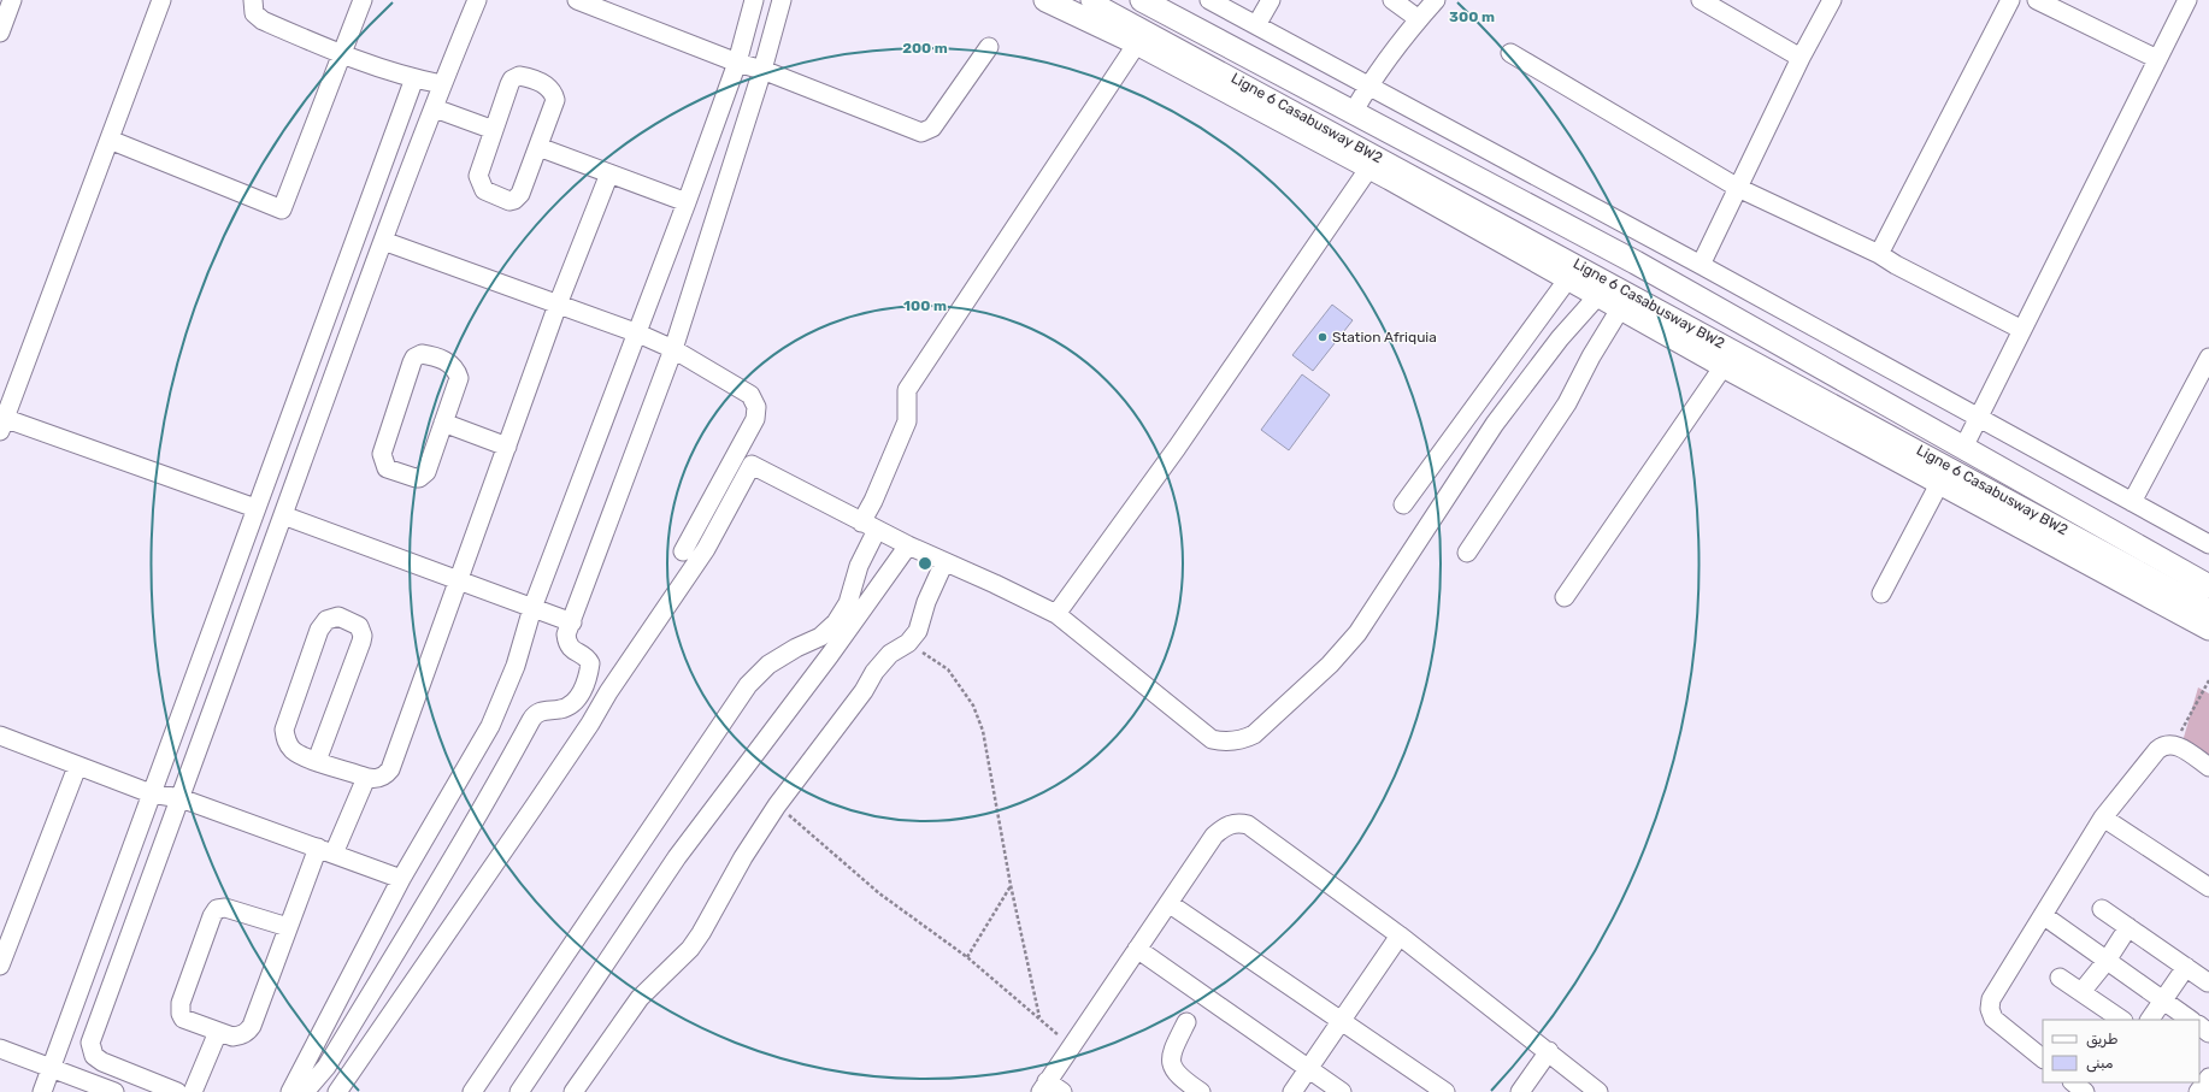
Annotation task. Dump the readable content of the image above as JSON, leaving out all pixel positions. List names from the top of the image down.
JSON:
{
  "streets": {
    "street": ["Ligne 6 Casabusway BW2"]
  },
  "places": ["Station Afriquia"],
  "legend": ["طريق", "مبنى"],
  "rings": ["300 m", "200 m", "100 m"]
}
